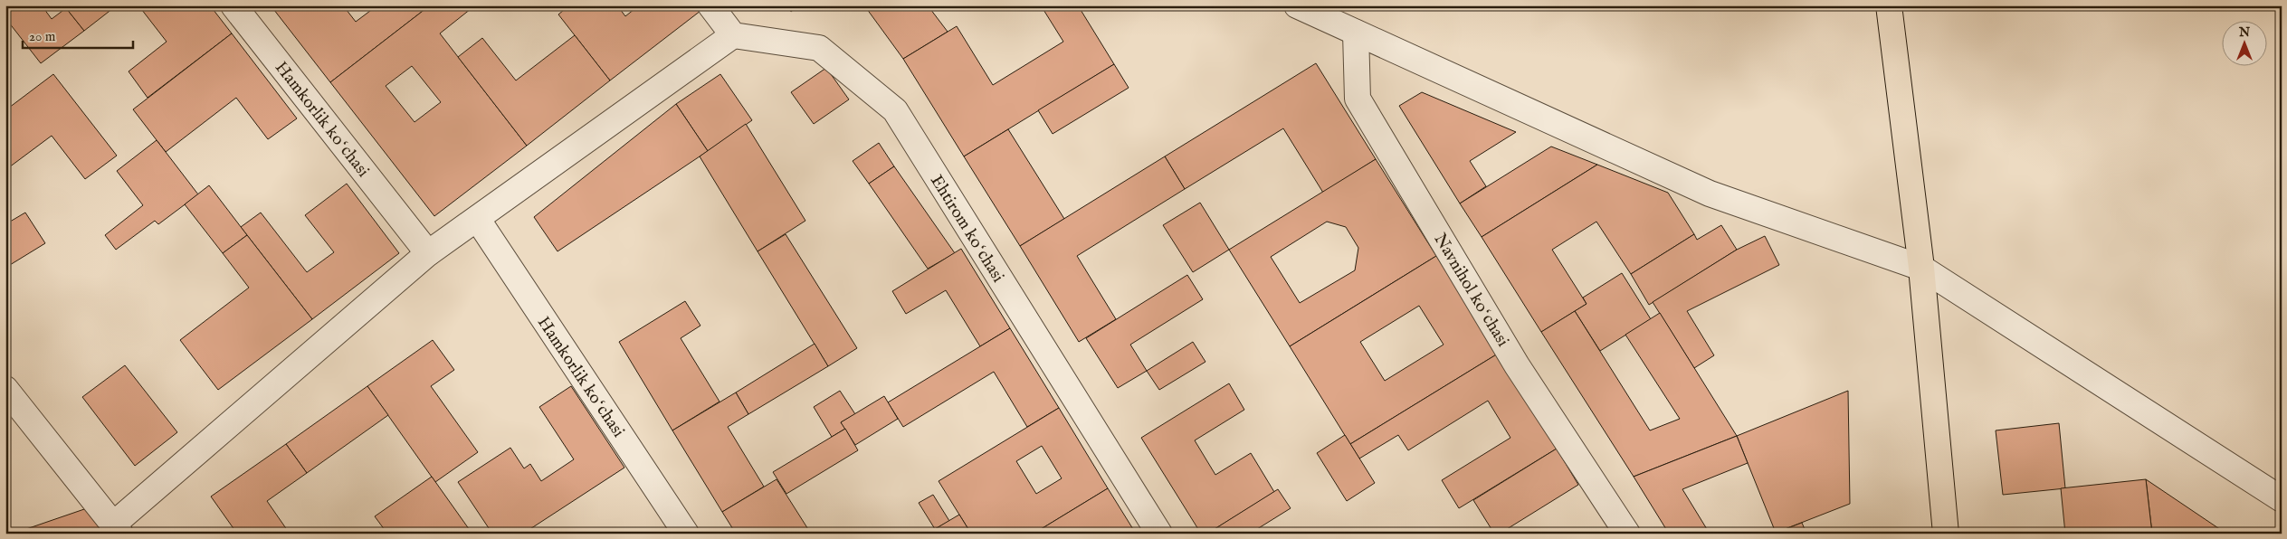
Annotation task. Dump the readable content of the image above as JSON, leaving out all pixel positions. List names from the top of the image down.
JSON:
{
  "streets": {
    "street": ["Hamkorlik koʻchasi", "Ehtirom koʻchasi", "Navnihol koʻchasi"]
  },
  "scale_bar": "20 m",
  "north": "top"
}
